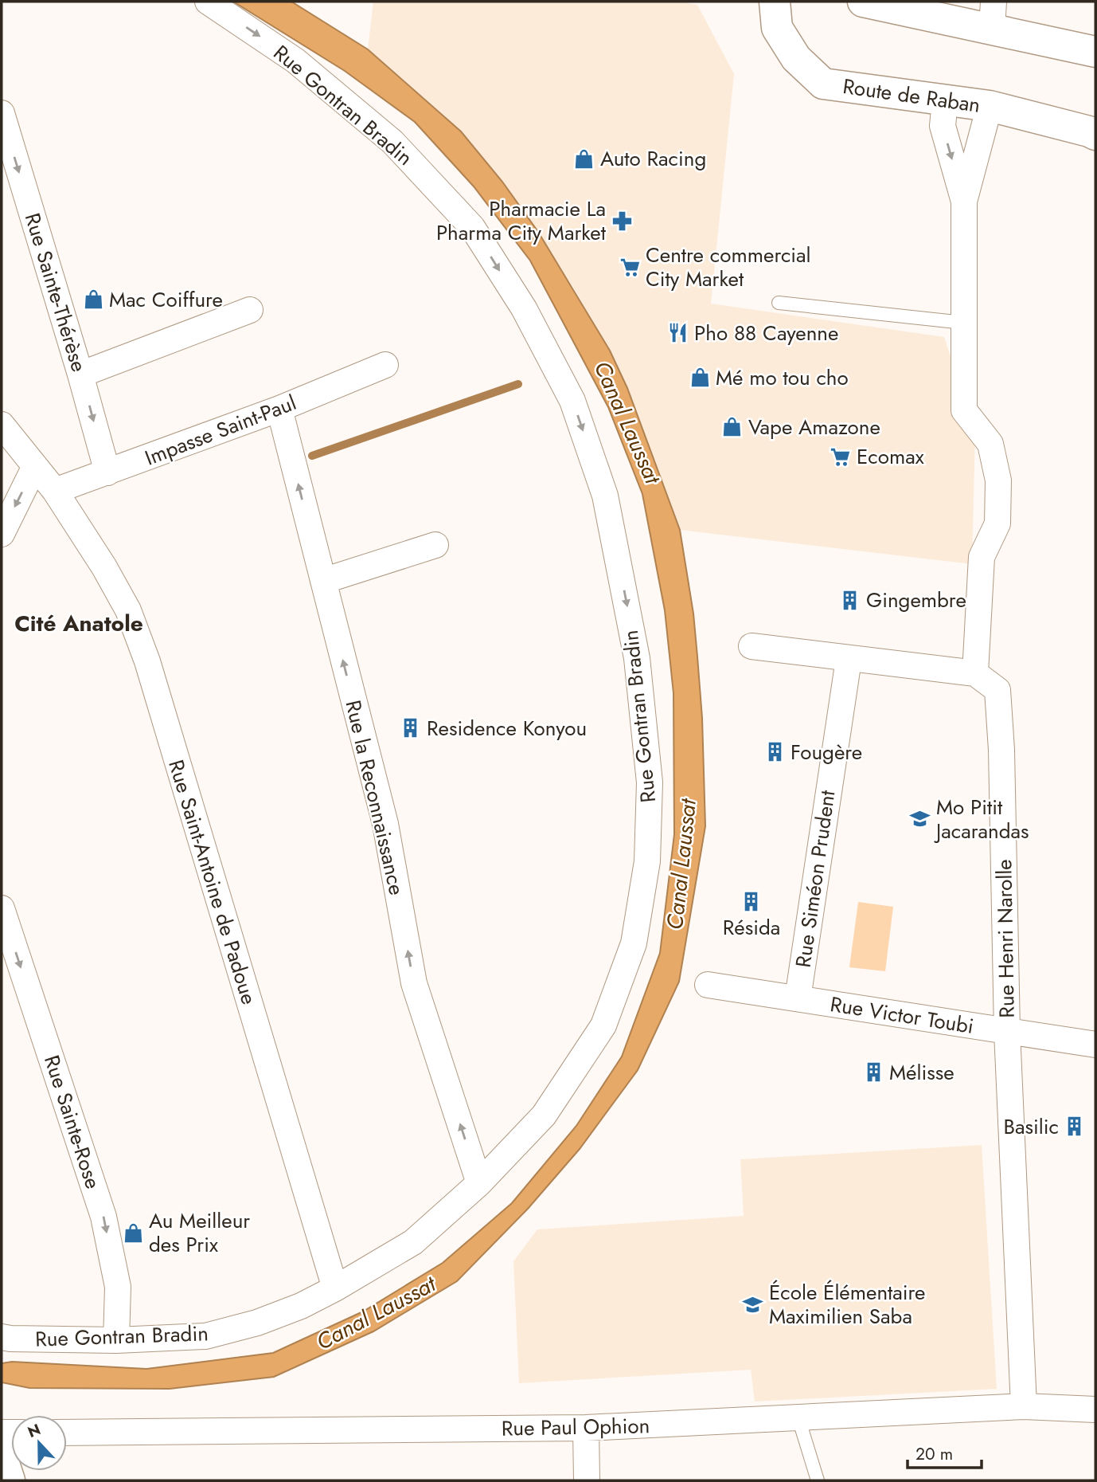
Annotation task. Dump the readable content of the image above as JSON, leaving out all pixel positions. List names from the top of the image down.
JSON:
{
  "streets": {
    "street": [
      "Route de Raban",
      "Rue Gontran Bradin",
      "Rue Sainte-Thérèse",
      "Impasse Saint-Paul",
      "Rue la Reconnaissance",
      "Rue Siméon Prudent",
      "Rue Saint-Antoine de Padoue",
      "Rue Henri Narolle",
      "Rue Victor Toubi",
      "Rue Sainte-Rose",
      "Rue Paul Ophion"
    ]
  },
  "crossings": [
    ["Rue Gontran Bradin", "Rue la Reconnaissance"],
    ["Rue Gontran Bradin", "Rue Saint-Antoine de Padoue"],
    ["Rue Gontran Bradin", "Rue Sainte-Rose"],
    ["Rue Sainte-Thérèse", "Impasse Saint-Paul"],
    ["Impasse Saint-Paul", "Rue la Reconnaissance"],
    ["Impasse Saint-Paul", "Rue Saint-Antoine de Padoue"],
    ["Rue Siméon Prudent", "Rue Victor Toubi"],
    ["Rue Henri Narolle", "Rue Victor Toubi"],
    ["Rue Henri Narolle", "Rue Paul Ophion"]
  ],
  "one_way": [
    "Rue Gontran Bradin",
    "Rue Sainte-Thérèse",
    "Rue la Reconnaissance",
    "Rue Sainte-Rose"
  ],
  "districts": ["Cité Anatole"],
  "water": ["Canal Laussat"],
  "places": {
    "shop": [
      "Auto Racing",
      "Mac Coiffure",
      "Mé mo tou cho",
      "Vape Amazone",
      "Au Meilleur des Prix"
    ],
    "pharmacy": ["Pharmacie La Pharma City Market"],
    "supermarket": ["Centre commercial City Market", "Ecomax"],
    "restaurant": ["Pho 88 Cayenne"],
    "building": [
      "Gingembre",
      "Residence Konyou",
      "Fougère",
      "Résida",
      "Mélisse",
      "Basilic"
    ],
    "school or university": ["Mo Pitit Jacarandas", "École Élémentaire Maximilien Saba"]
  },
  "scale_bar": "20 m",
  "north": "top"
}
